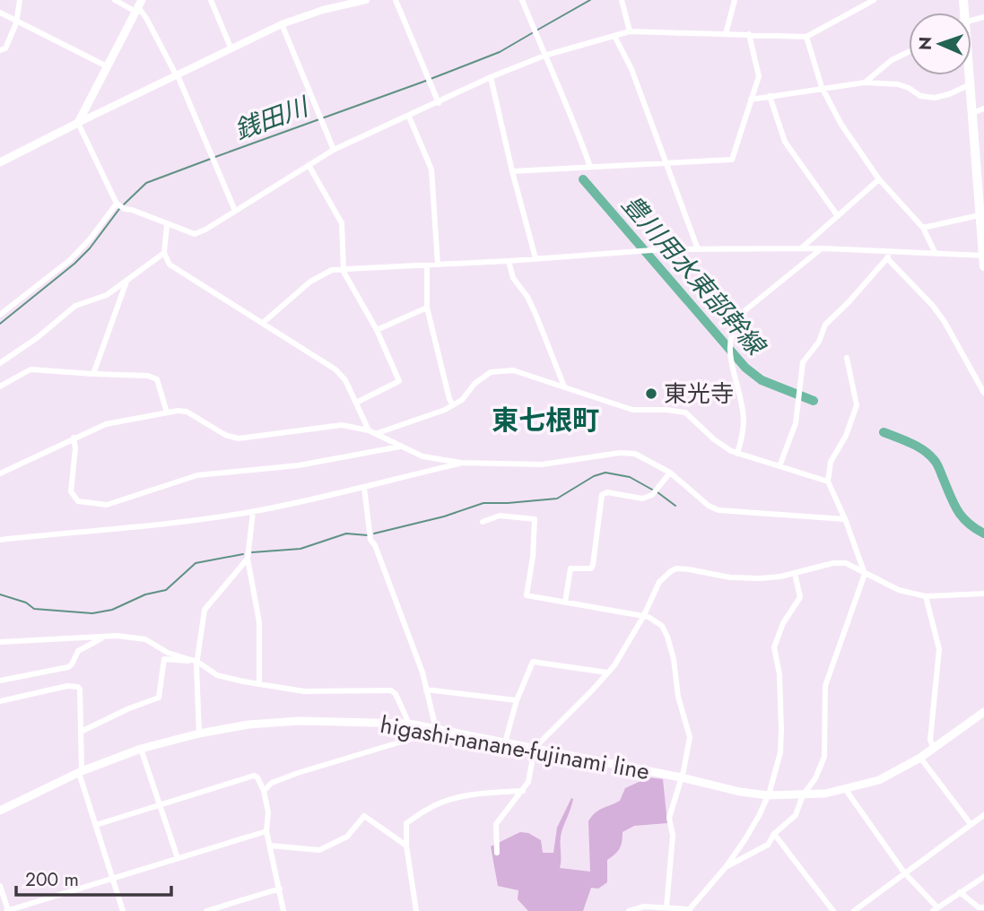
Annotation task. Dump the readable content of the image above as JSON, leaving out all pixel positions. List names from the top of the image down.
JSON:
{
  "streets": {
    "main road": ["higashi-nanane-fujinami line"]
  },
  "districts": ["東七根町"],
  "water": ["銭田川", "豊川用水東部幹線"],
  "places": ["東光寺"],
  "scale_bar": "200 m",
  "north": "left"
}
